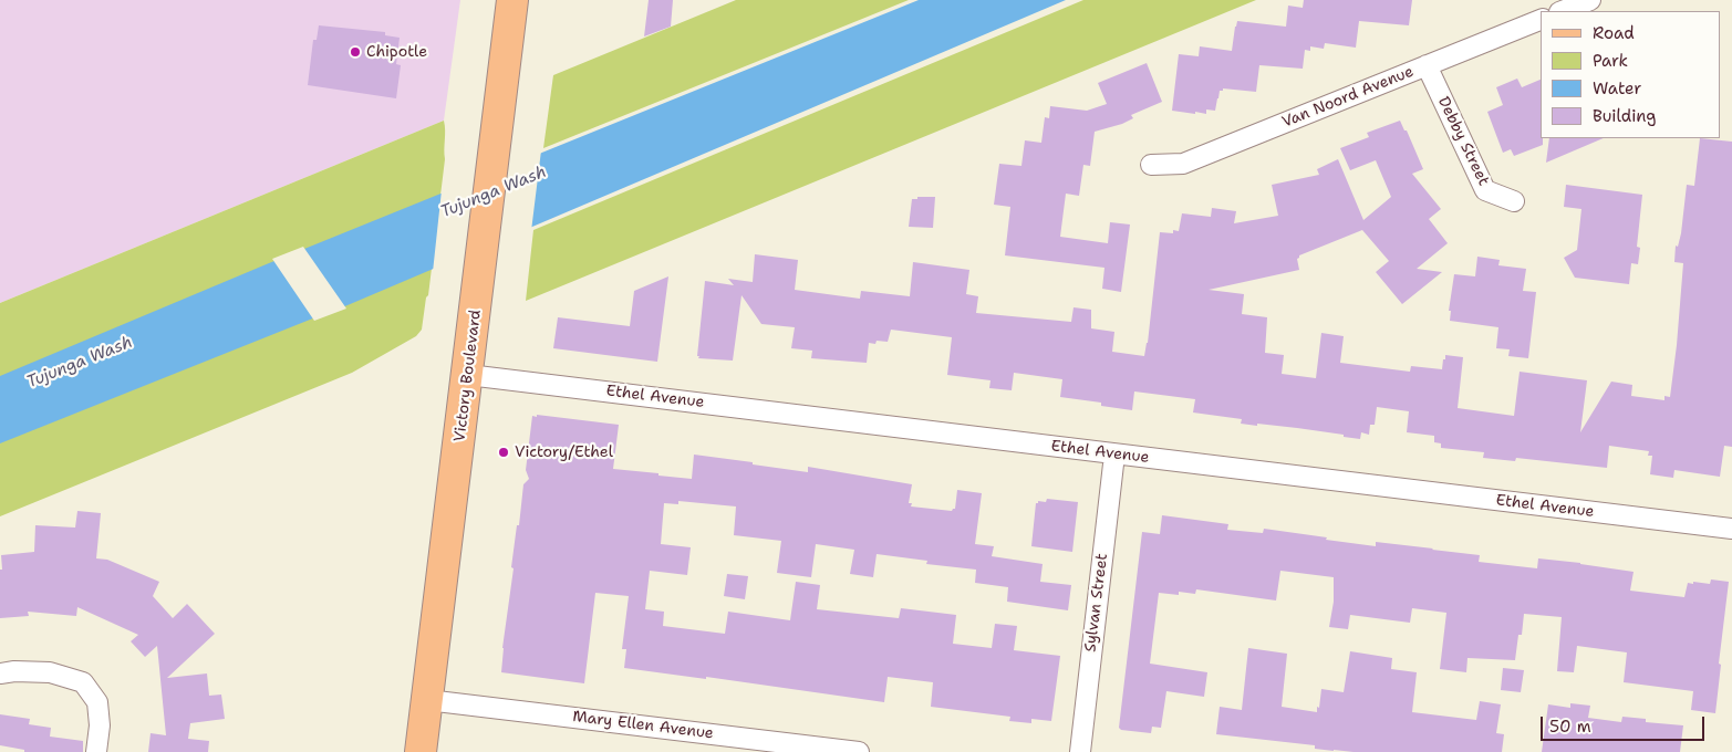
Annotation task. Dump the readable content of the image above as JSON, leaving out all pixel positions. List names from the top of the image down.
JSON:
{
  "streets": {
    "main road": ["Victory Boulevard"],
    "street": [
      "Van Noord Avenue",
      "Debby Street",
      "Ethel Avenue",
      "Sylvan Street",
      "Mary Ellen Avenue"
    ]
  },
  "crossings": [
    ["Van Noord Avenue", "Debby Street"],
    ["Victory Boulevard", "Ethel Avenue"],
    ["Victory Boulevard", "Mary Ellen Avenue"],
    ["Ethel Avenue", "Sylvan Street"]
  ],
  "water": ["Tujunga Wash"],
  "places": ["Chipotle", "Victory/Ethel"],
  "legend": [
    "Road",
    "Park",
    "Water",
    "Building"
  ],
  "scale_bar": "50 m"
}
